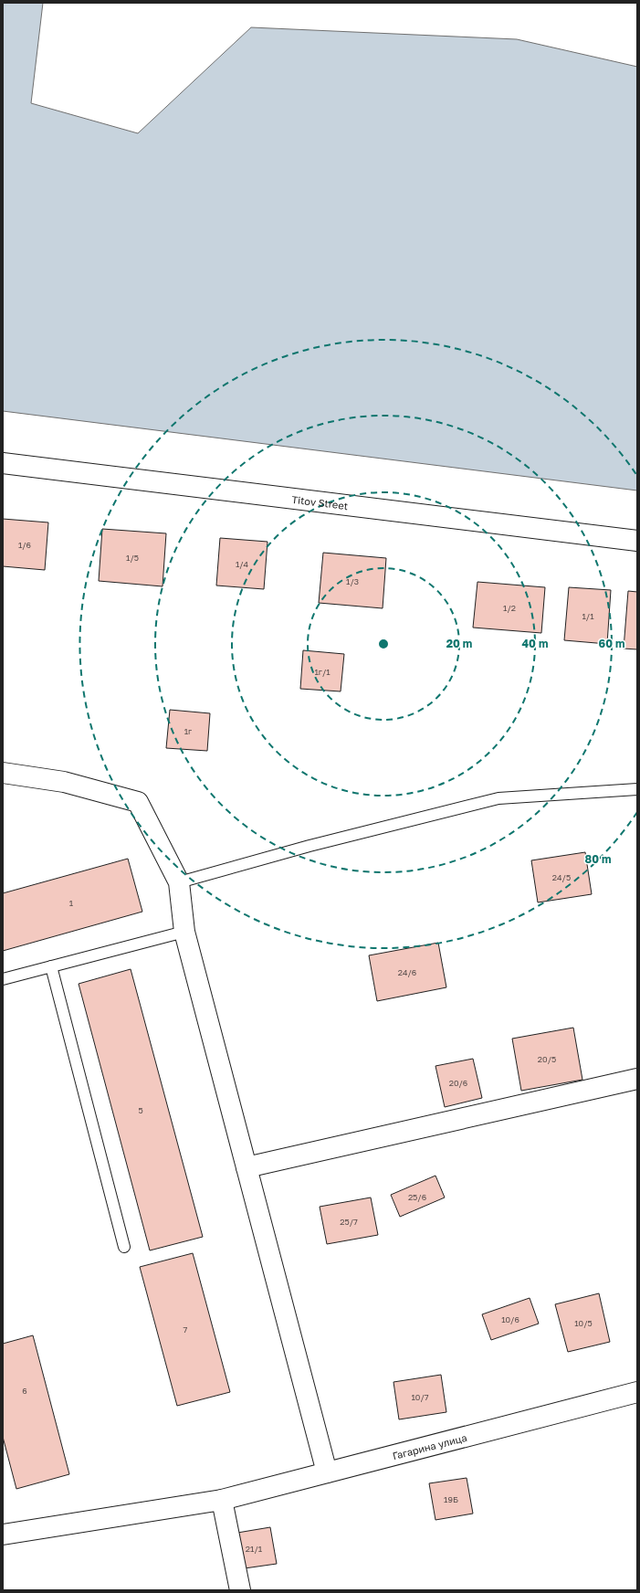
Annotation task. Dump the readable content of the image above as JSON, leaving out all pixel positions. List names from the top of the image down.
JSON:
{
  "streets": {
    "street": ["Titov Street", "Гагарина улица"]
  },
  "house_numbers": [
    "1/6",
    "1/5",
    "1/4",
    "1/3",
    "1/2",
    "1/1",
    "1г/1",
    "1г",
    "24/5",
    "1",
    "24/6",
    "20/5",
    "20/6",
    "5",
    "25/6",
    "25/7",
    "10/6",
    "10/5",
    "7",
    "6",
    "10/7",
    "19Б",
    "21/1"
  ],
  "rings": [
    "20 m",
    "40 m",
    "60 m",
    "80 m"
  ]
}
